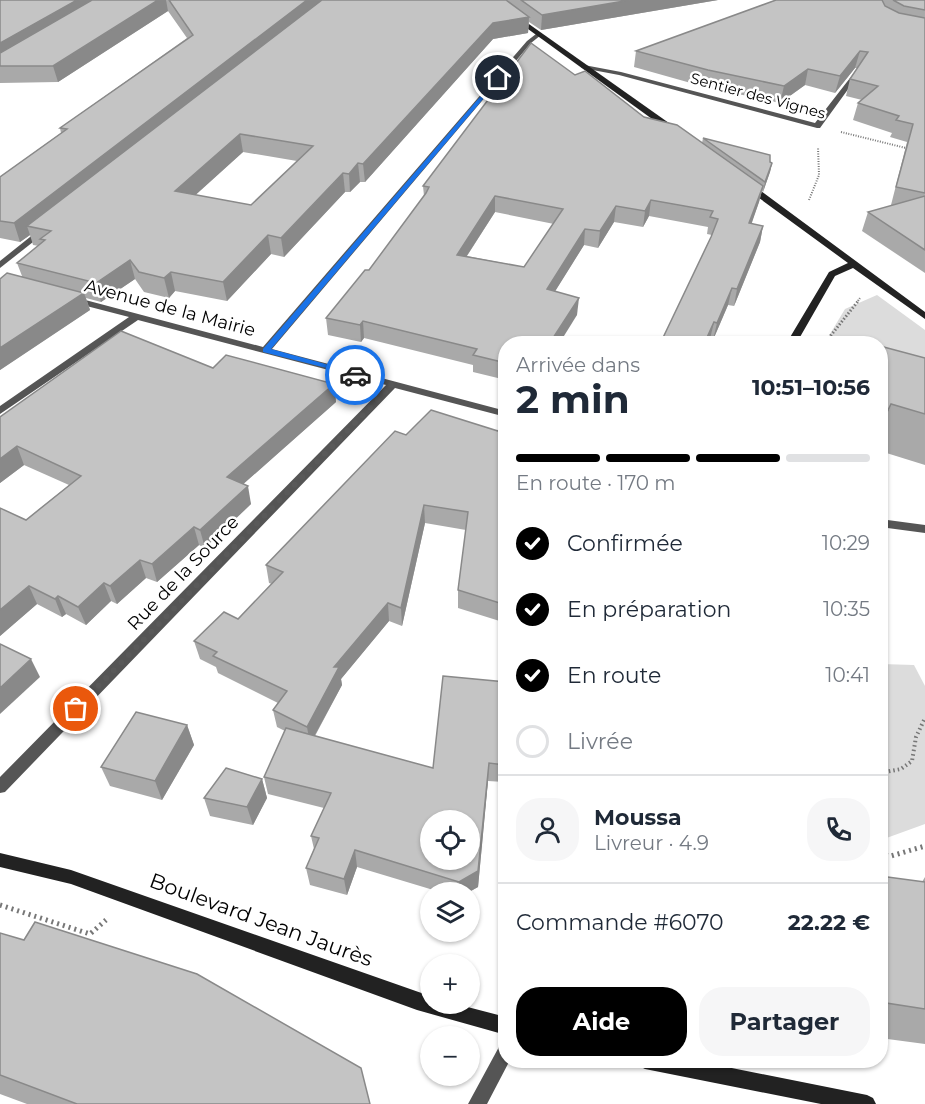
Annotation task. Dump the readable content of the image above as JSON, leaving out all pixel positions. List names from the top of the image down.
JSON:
{
  "streets": {
    "street": [
      "Sentier des Vignes",
      "Avenue de la Mairie",
      "Rue de la Source",
      "Boulevard Jean Jaurès"
    ]
  },
  "crossings": [
    ["Avenue de la Mairie", "Rue de la Source"]
  ],
  "page": {
    "heading": ["2 min", "Arrivée dans", "10:51–10:56"],
    "panel": [
      "Moussa",
      "Livreur · 4.9",
      "Commande #6070",
      "22.22 €"
    ],
    "bar": "En route · 170 m",
    "list": [
      ["Confirmée", "10:29"],
      ["En préparation", "10:35"],
      ["En route", "10:41"],
      "Livrée"
    ],
    "map_buttons": ["+", "−"],
    "buttons": ["Aide", "Partager"]
  }
}
